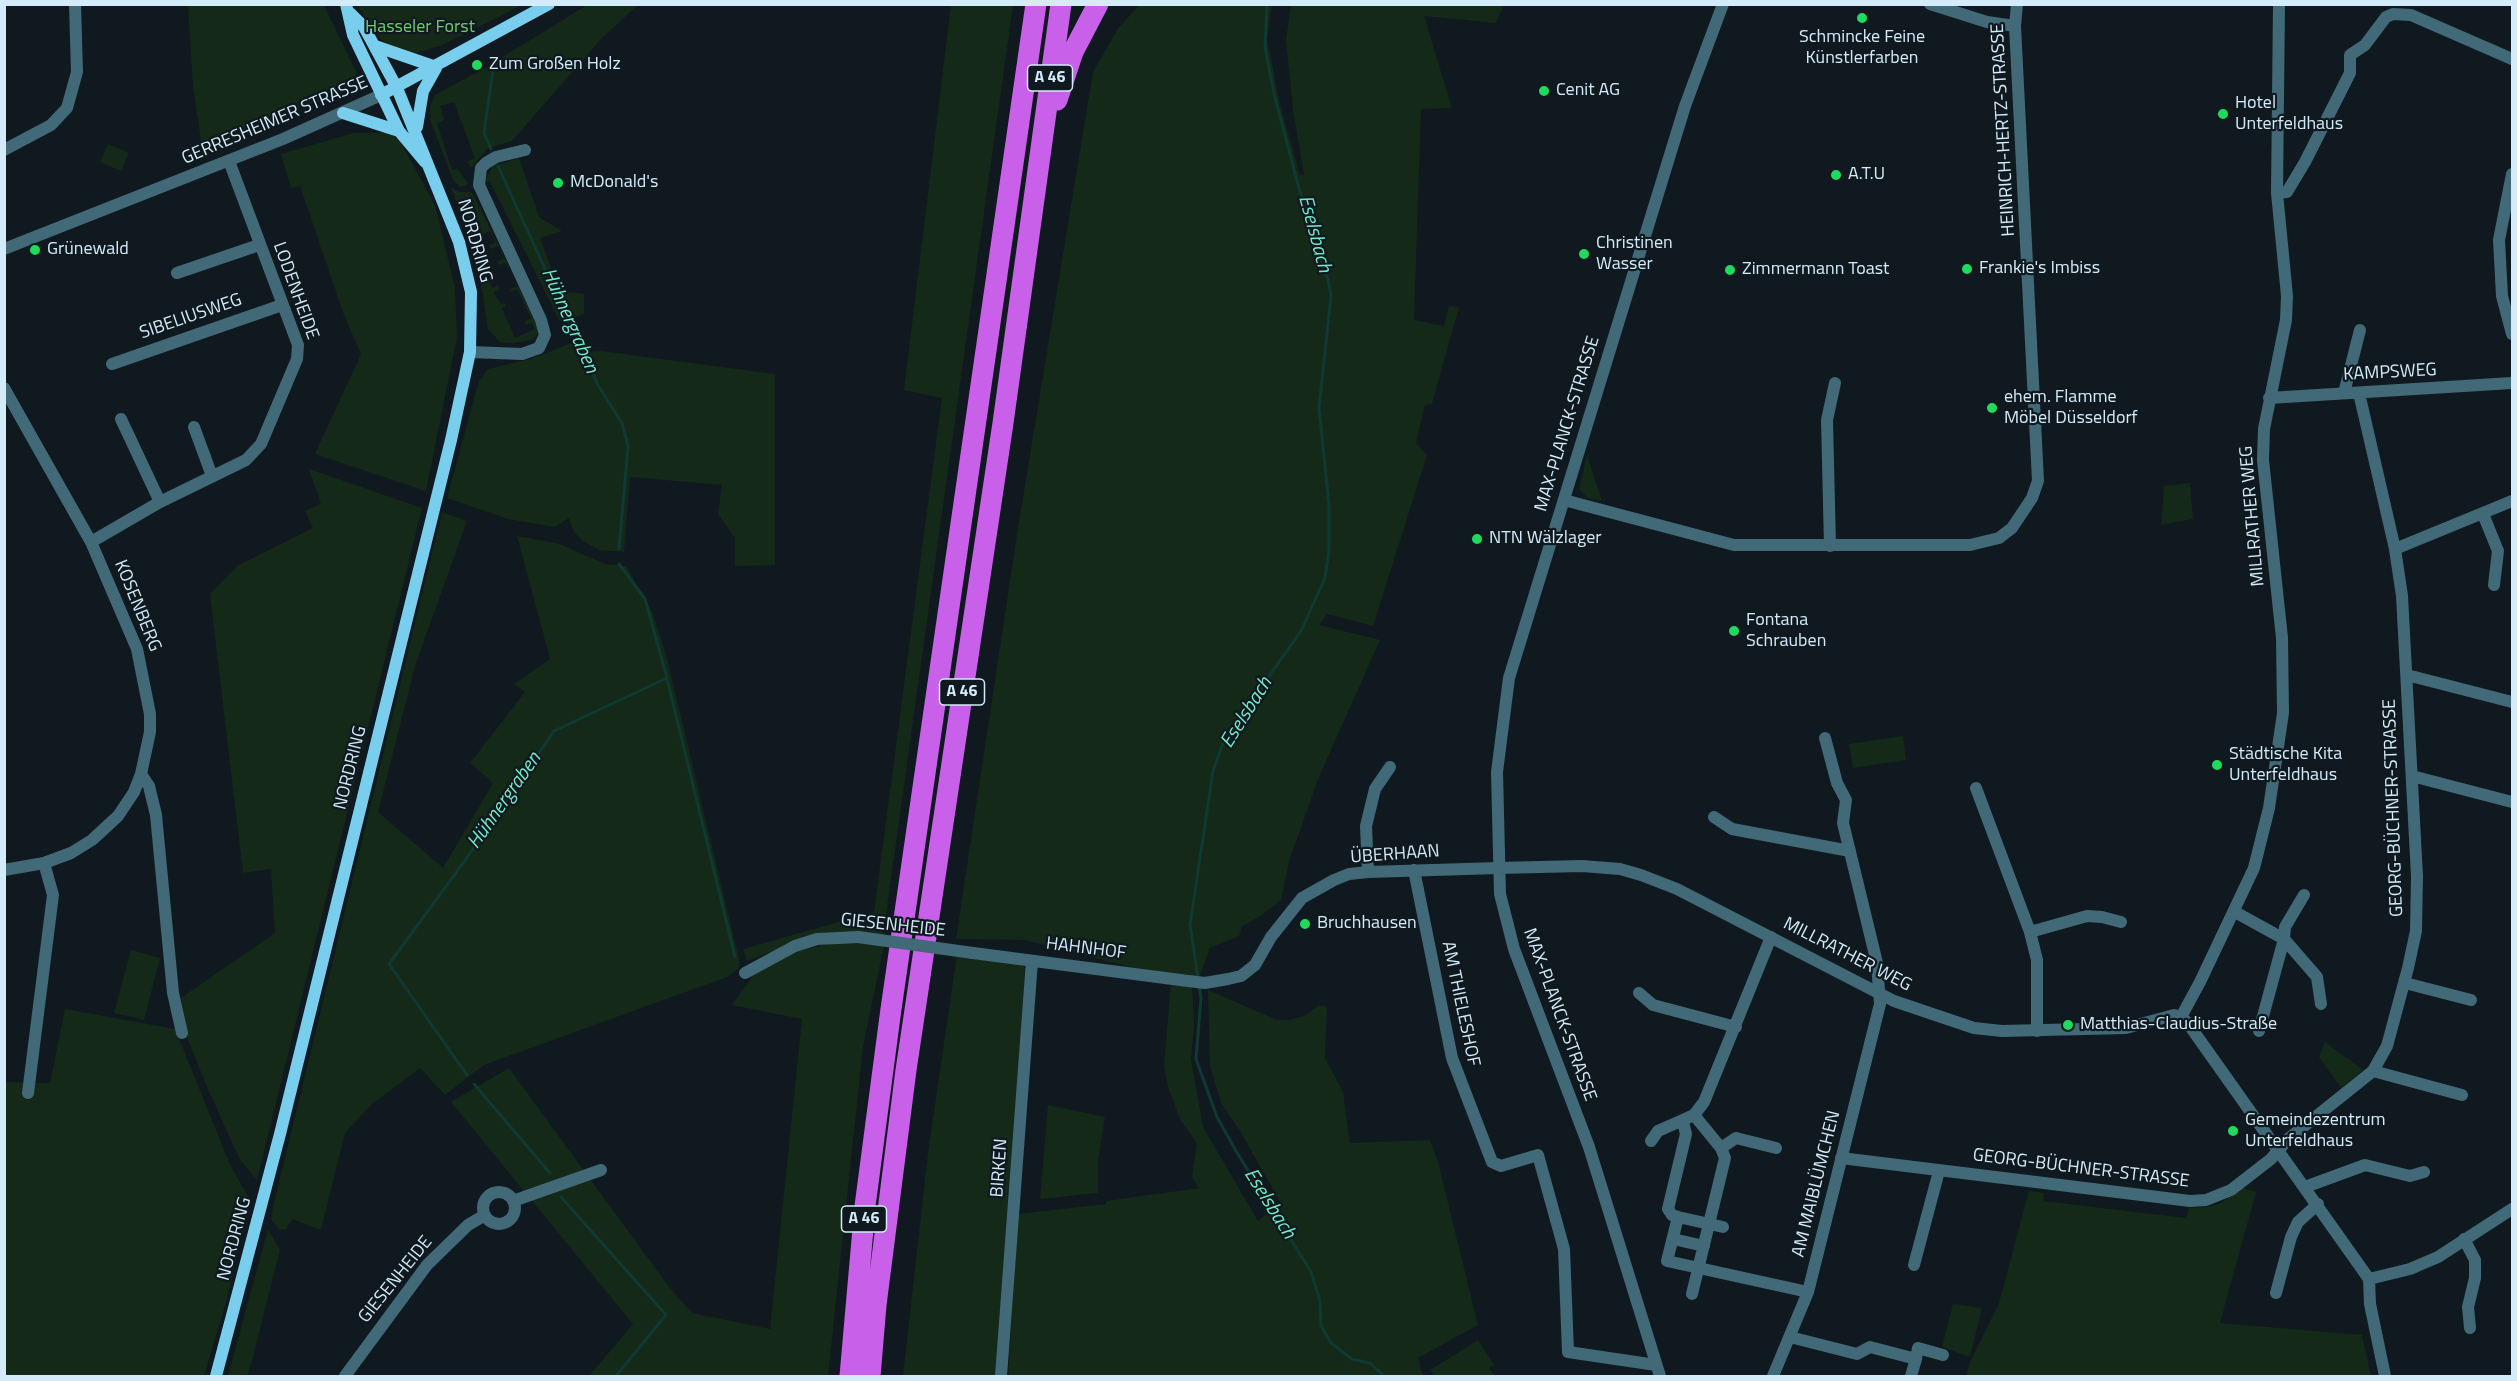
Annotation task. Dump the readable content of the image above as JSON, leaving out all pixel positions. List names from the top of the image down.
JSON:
{
  "streets": {
    "highway": ["A 46"],
    "main road": ["GERRESHEIMER STRASSE", "NORDRING"],
    "street": [
      "HEINRICH-HERTZ-STRASSE",
      "LODENHEIDE",
      "SIBELIUSWEG",
      "KAMPSWEG",
      "MAX-PLANCK-STRASSE",
      "MILLRATHER WEG",
      "KOSENBERG",
      "GEORG-BÜCHNER-STRASSE",
      "ÜBERHAAN",
      "GIESENHEIDE",
      "HAHNHOF",
      "AM THIELESHOF",
      "BIRKEN",
      "AM MAIBLÜMCHEN"
    ]
  },
  "crossings": [
    ["GERRESHEIMER STRASSE", "NORDRING"],
    ["GERRESHEIMER STRASSE", "LODENHEIDE"],
    ["HEINRICH-HERTZ-STRASSE", "MAX-PLANCK-STRASSE"],
    ["LODENHEIDE", "SIBELIUSWEG"],
    ["LODENHEIDE", "KOSENBERG"],
    ["KAMPSWEG", "MILLRATHER WEG"],
    ["KAMPSWEG", "GEORG-BÜCHNER-STRASSE"],
    ["MAX-PLANCK-STRASSE", "MILLRATHER WEG"],
    ["MAX-PLANCK-STRASSE", "ÜBERHAAN"],
    ["MAX-PLANCK-STRASSE", "AM THIELESHOF"],
    ["MILLRATHER WEG", "ÜBERHAAN"],
    ["MILLRATHER WEG", "AM MAIBLÜMCHEN"],
    ["GEORG-BÜCHNER-STRASSE", "AM MAIBLÜMCHEN"],
    ["ÜBERHAAN", "HAHNHOF"],
    ["ÜBERHAAN", "AM THIELESHOF"],
    ["GIESENHEIDE", "HAHNHOF"],
    ["HAHNHOF", "BIRKEN"]
  ],
  "water": ["Eselsbach", "Hühnergraben"],
  "parks": ["Hasseler Forst"],
  "places": [
    "Schmincke Feine Künstlerfarben",
    "Zum Großen Holz",
    "Cenit AG",
    "Hotel Unterfeldhaus",
    "A.T.U",
    "McDonald's",
    "Grünewald",
    "Christinen Wasser",
    "Frankie's Imbiss",
    "Zimmermann Toast",
    "ehem. Flamme Möbel Düsseldorf",
    "NTN Wälzlager",
    "Fontana Schrauben",
    "Städtische Kita Unterfeldhaus",
    "Bruchhausen",
    "Matthias-Claudius-Straße",
    "Gemeindezentrum Unterfeldhaus"
  ]
}
